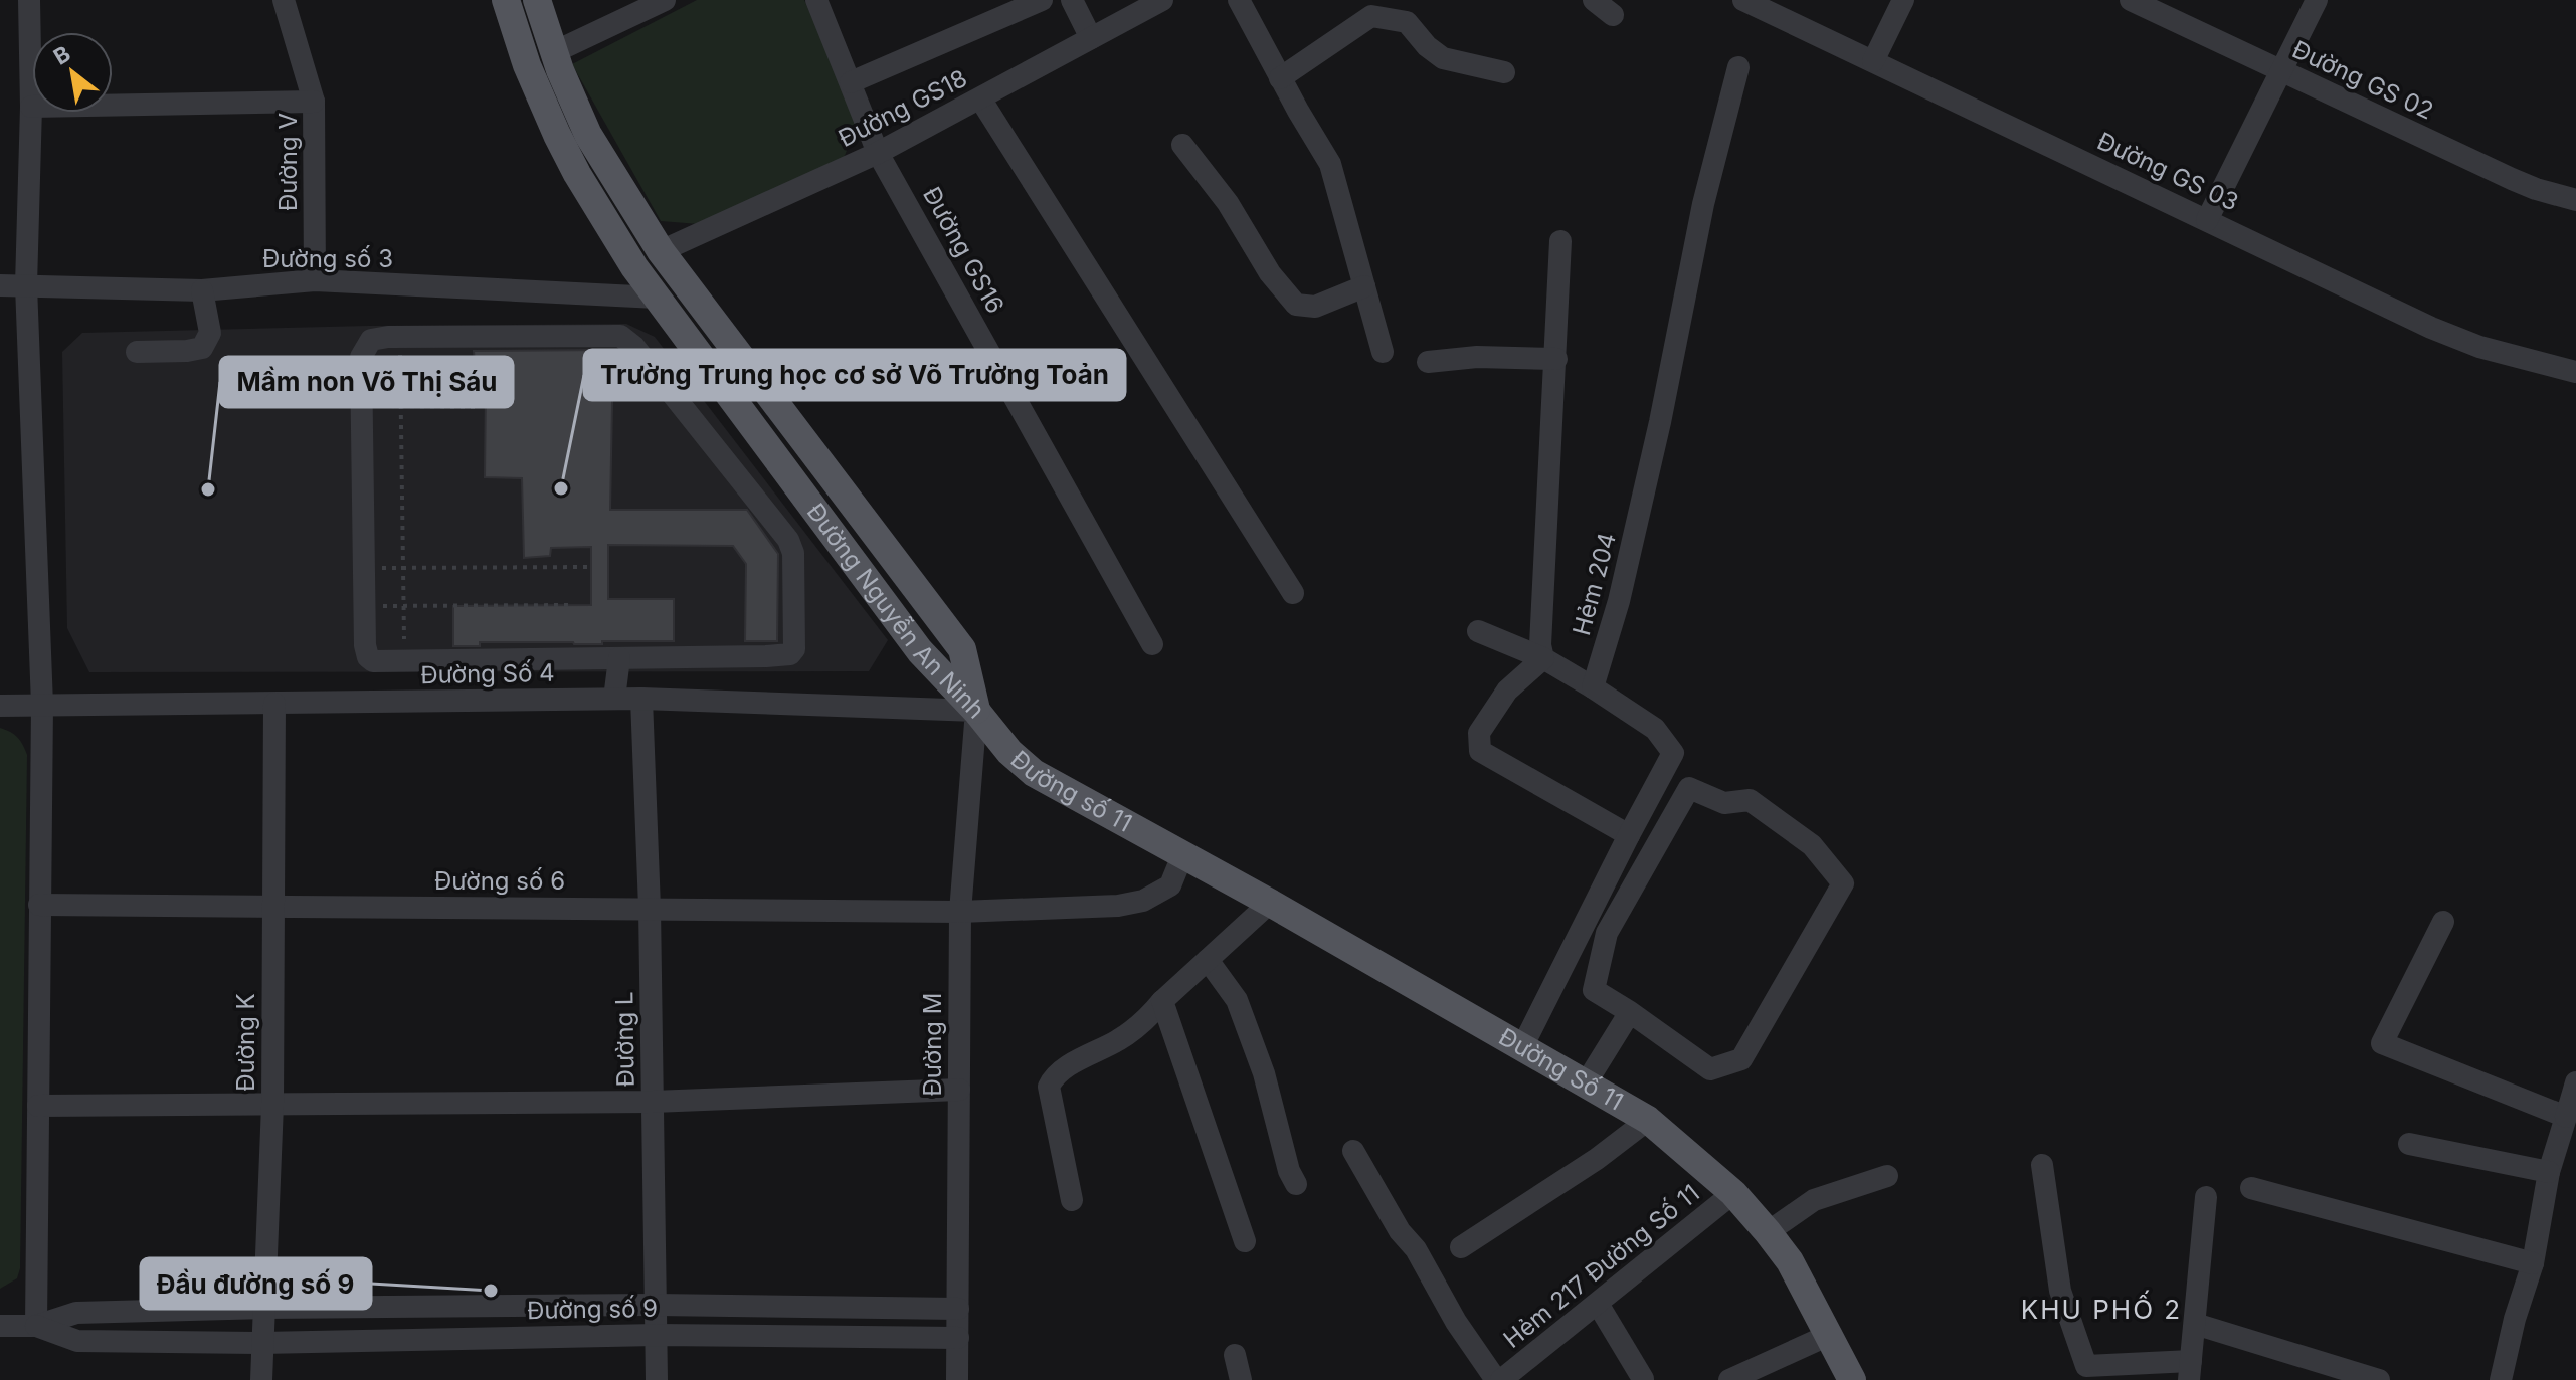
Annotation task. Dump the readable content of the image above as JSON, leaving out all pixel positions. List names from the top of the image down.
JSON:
{
  "streets": {
    "main road": ["Đường Nguyễn An Ninh", "Đường số 11", "Đường Số 11"],
    "street": [
      "Đường GS 02",
      "Đường GS18",
      "Đường V",
      "Đường GS 03",
      "Đường GS16",
      "Đường số 3",
      "Hẻm 204",
      "Đường Số 4",
      "Đường số 6",
      "Đường L",
      "Đường K",
      "Đường M",
      "Hẻm 217 Đường Số 11",
      "Đường số 9"
    ]
  },
  "crossings": [
    ["Đường GS18", "Đường GS16"],
    ["Đường GS18", "Đường Nguyễn An Ninh"],
    ["Đường V", "Đường số 3"],
    ["Đường số 3", "Đường Nguyễn An Ninh"],
    ["Đường Nguyễn An Ninh", "Đường Số 4"],
    ["Đường Nguyễn An Ninh", "Đường số 11"],
    ["Đường Nguyễn An Ninh", "Đường M"],
    ["Đường Số 4", "Đường số 11"],
    ["Đường Số 4", "Đường L"],
    ["Đường Số 4", "Đường K"],
    ["Đường Số 4", "Đường M"],
    ["Đường số 11", "Đường số 6"],
    ["Đường số 11", "Đường M"],
    ["Đường số 11", "Đường Số 11"],
    ["Đường số 6", "Đường L"],
    ["Đường số 6", "Đường K"],
    ["Đường số 6", "Đường M"],
    ["Đường số 6", "Đường Số 11"],
    ["Đường L", "Đường số 9"],
    ["Đường K", "Đường số 9"],
    ["Đường M", "Đường số 9"],
    ["Đường Số 11", "Hẻm 217 Đường Số 11"]
  ],
  "districts": ["KHU PHỐ 2"],
  "places": ["Trường Trung học cơ sở Võ Trường Toản", "Mầm non Võ Thị Sáu", "Đầu đường số 9"],
  "north": "top left"
}
